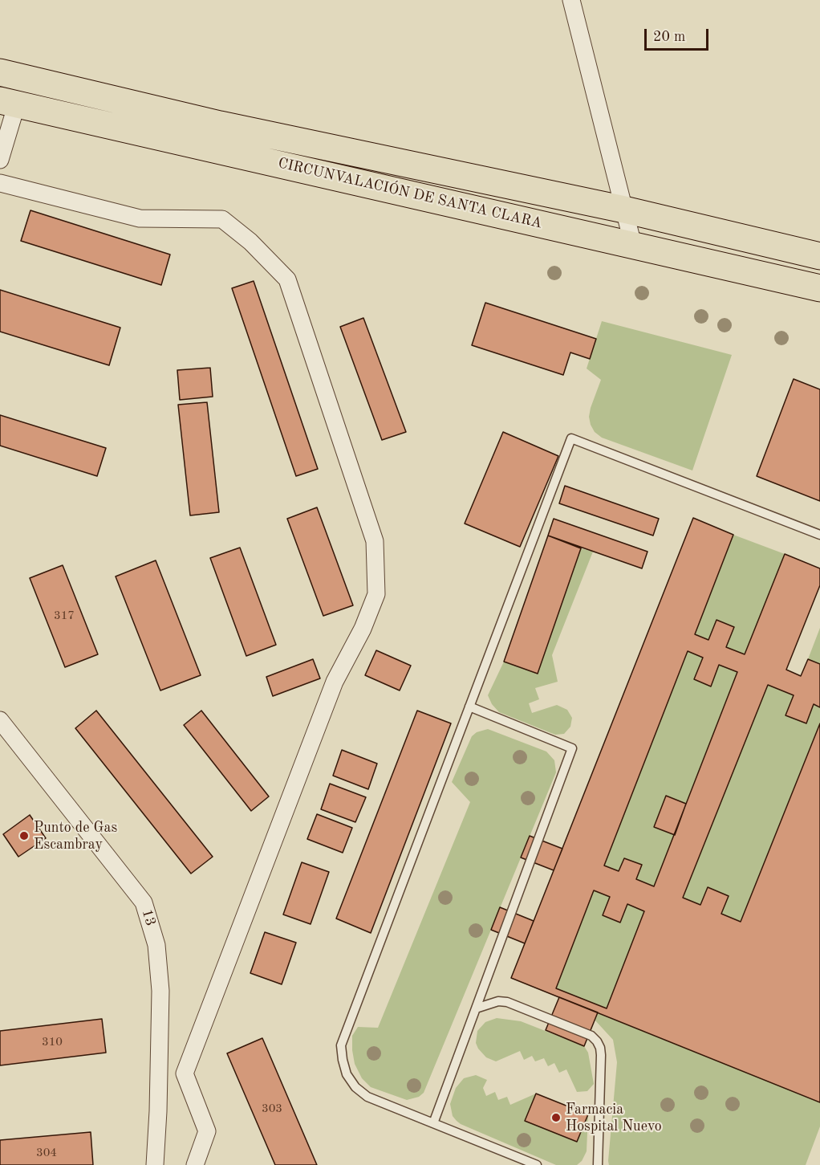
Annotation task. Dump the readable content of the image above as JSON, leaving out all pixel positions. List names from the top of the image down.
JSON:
{
  "streets": {
    "highway": ["CIRCUNVALACIÓN DE SANTA CLARA"],
    "street": ["13"]
  },
  "places": ["Punto de Gas Escambray", "Farmacia Hospital Nuevo"],
  "house_numbers": [
    "317",
    "310",
    "303",
    "304"
  ],
  "scale_bar": "20 m"
}
